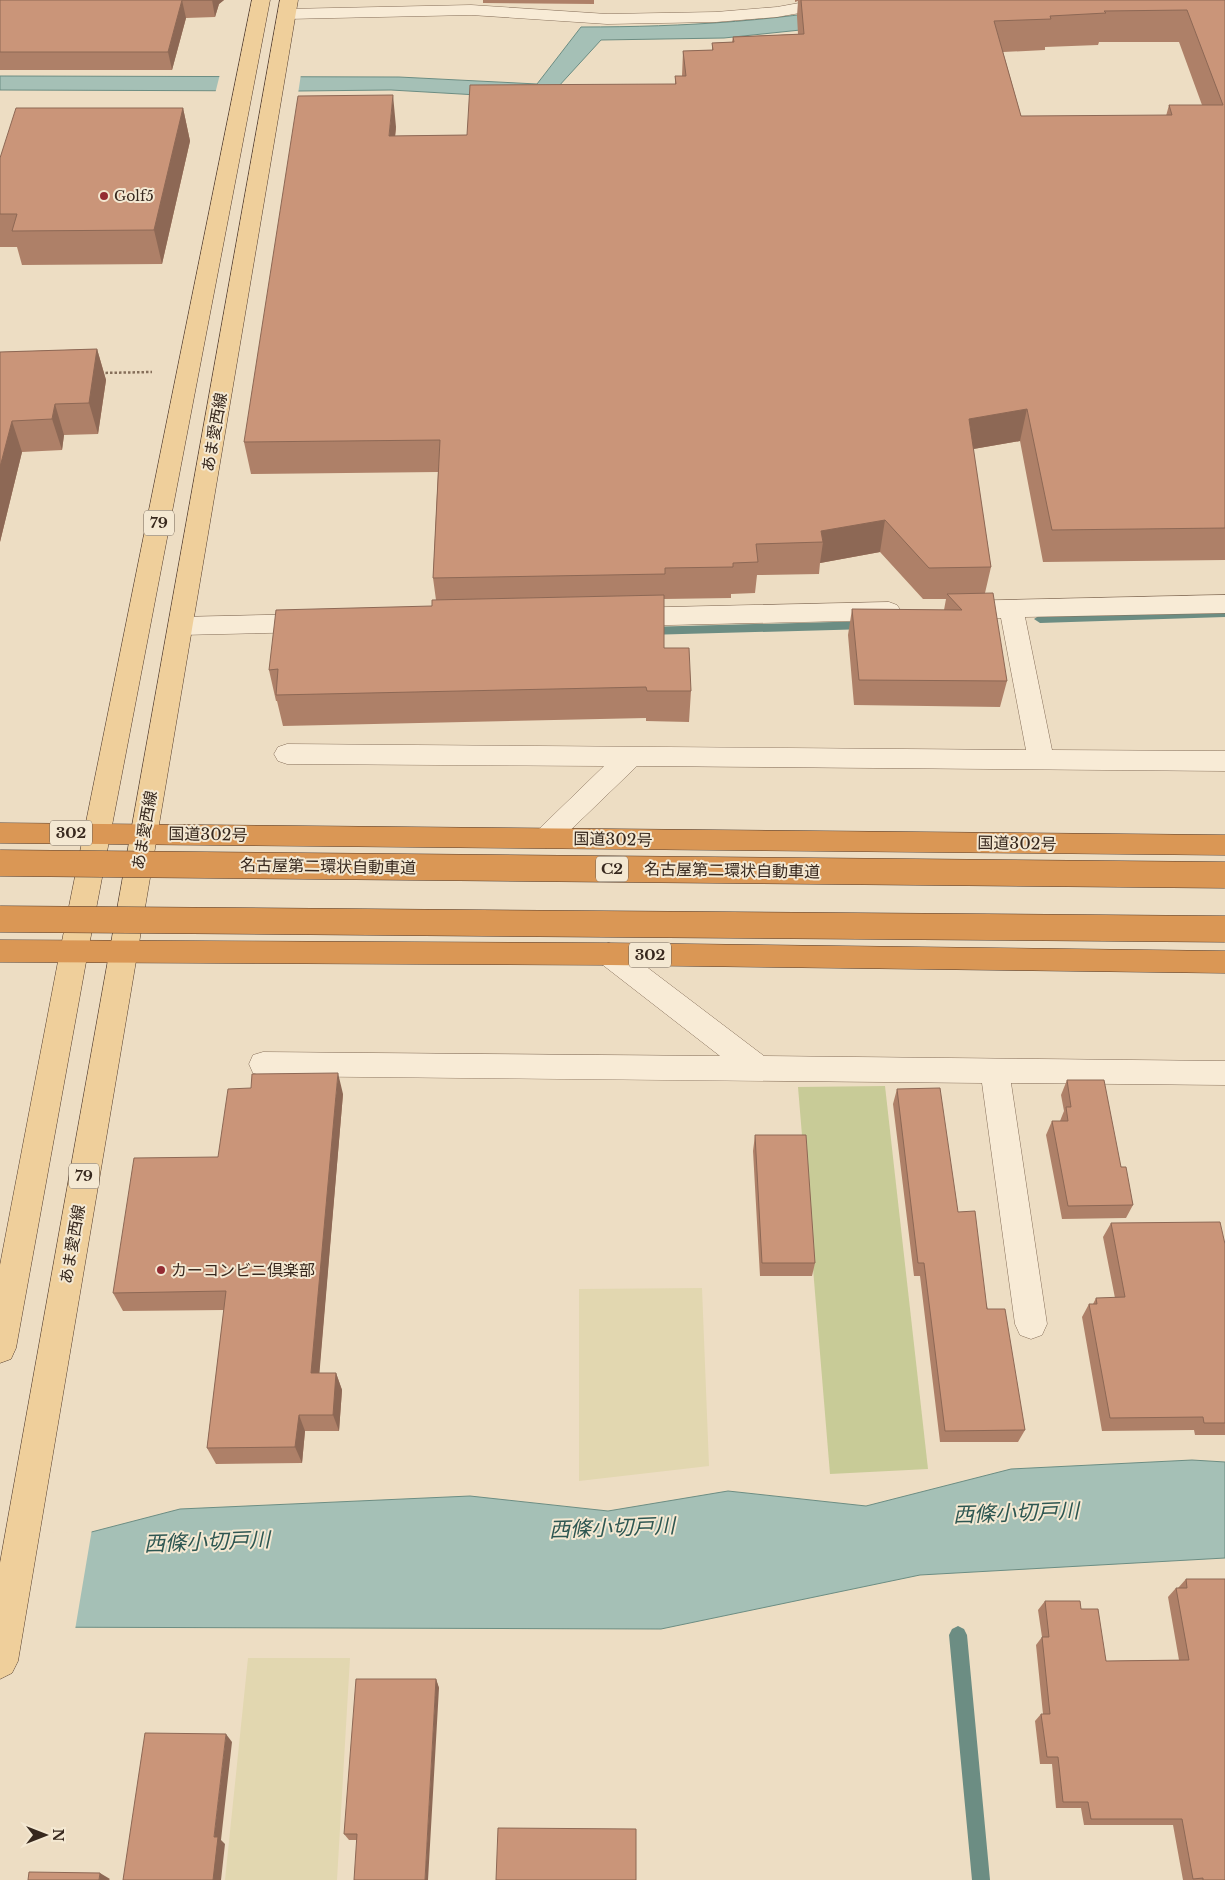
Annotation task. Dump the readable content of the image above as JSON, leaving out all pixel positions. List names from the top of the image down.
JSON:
{
  "streets": {
    "highway": [
      "302",
      "国道302号",
      "名古屋第二環状自動車道",
      "C2"
    ],
    "main road": ["あま愛西線", "79"]
  },
  "crossings": [
    ["あま愛西線", "302"],
    ["あま愛西線", "国道302号"],
    ["79", "302"],
    ["79", "国道302号"]
  ],
  "water": ["西條小切戸川"],
  "places": ["Golf5", "カーコンビニ倶楽部"],
  "north": "right"
}
